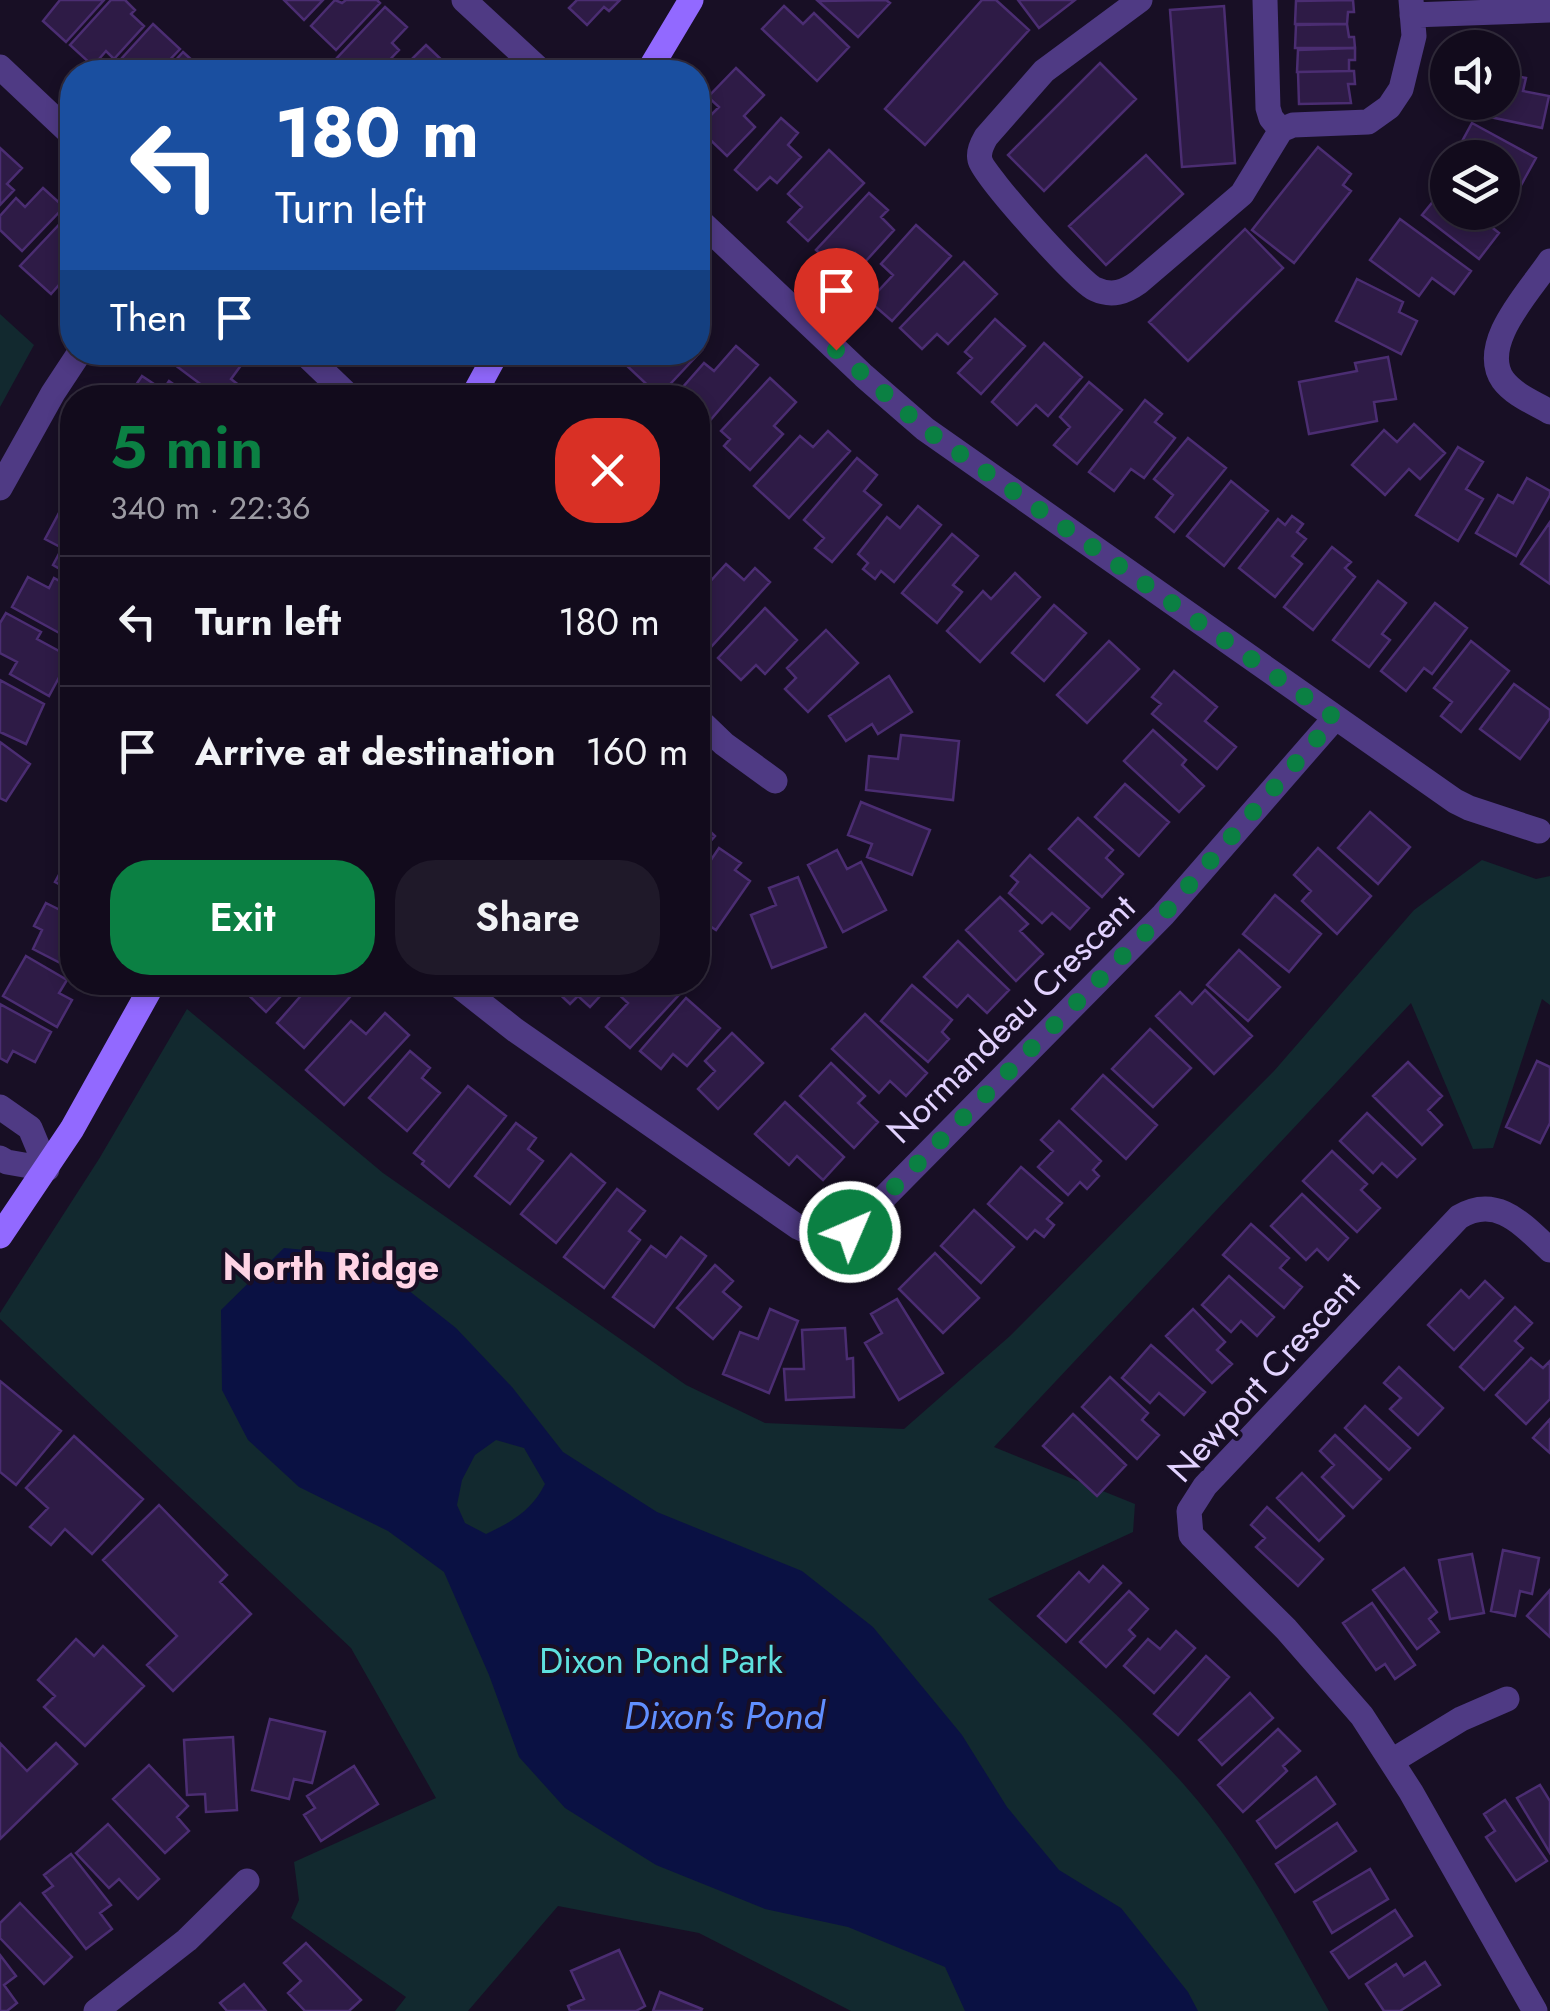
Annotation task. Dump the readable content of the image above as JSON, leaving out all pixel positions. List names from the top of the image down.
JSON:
{
  "streets": {
    "street": ["Normandeau Crescent", "Newport Crescent"]
  },
  "districts": ["North Ridge"],
  "water": ["Dixon's Pond"],
  "parks": ["Dixon Pond Park"],
  "page": {
    "turn": ["180 m", "Turn left"],
    "then": "Then",
    "heading": ["5 min", "340 m · 22:36"],
    "list": [
      {
        "name": "Turn left",
        "value": "180 m"
      },
      {
        "name": "Arrive at destination",
        "value": "160 m"
      }
    ],
    "buttons": ["Exit", "Share"]
  }
}
